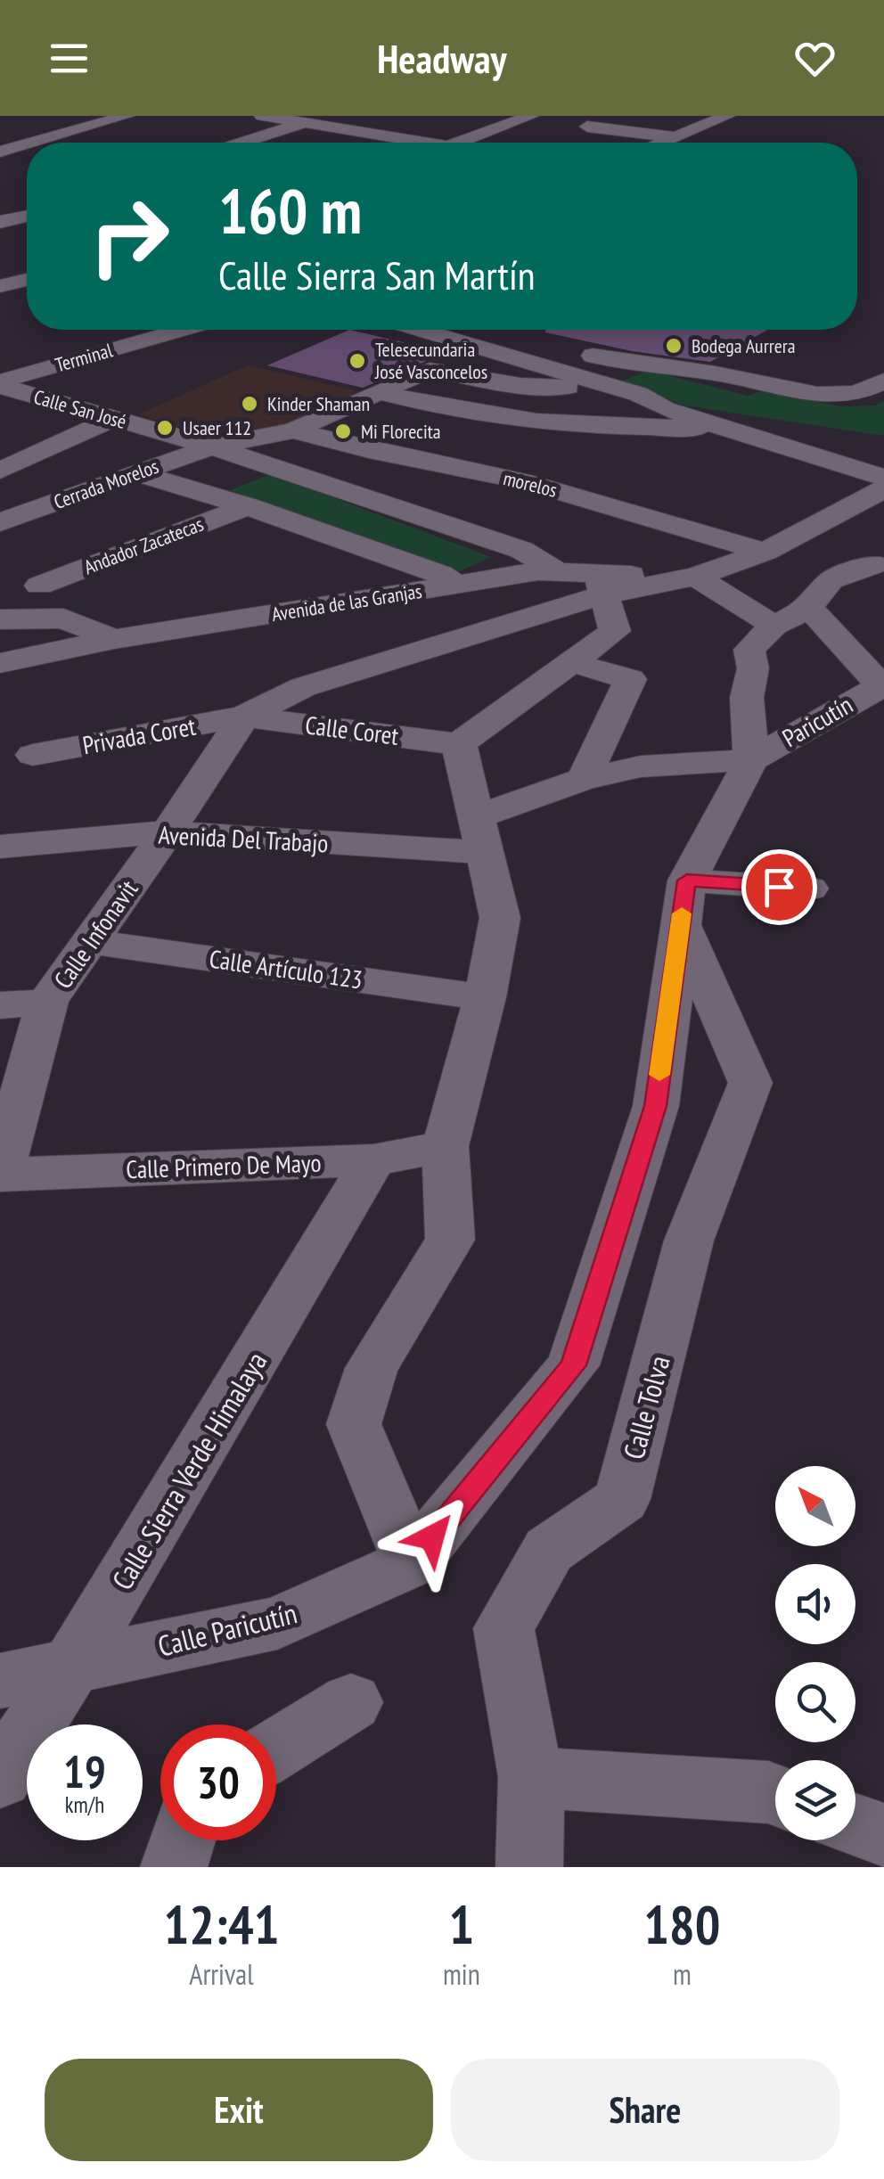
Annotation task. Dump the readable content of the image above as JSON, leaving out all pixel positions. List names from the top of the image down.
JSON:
{
  "streets": {
    "street": [
      "Terminal",
      "Calle San José",
      "Cerrada Morelos",
      "morelos",
      "Andador Zacatecas",
      "Avenida de las Granjas",
      "Paricutín",
      "Calle Coret",
      "Privada Coret",
      "Avenida Del Trabajo",
      "Calle Infonavit",
      "Calle Artículo 123",
      "Calle Primero De Mayo",
      "Calle Tolva",
      "Calle Sierra Verde Himalaya",
      "Calle Paricutín"
    ]
  },
  "crossings": [
    ["Terminal", "Calle San José"],
    ["Calle San José", "Cerrada Morelos"],
    ["Calle San José", "Avenida de las Granjas"],
    ["Cerrada Morelos", "morelos"],
    ["morelos", "Avenida de las Granjas"],
    ["Avenida de las Granjas", "Calle Coret"],
    ["Avenida de las Granjas", "Privada Coret"],
    ["Avenida de las Granjas", "Calle Infonavit"],
    ["Paricutín", "Calle Paricutín"],
    ["Calle Coret", "Privada Coret"],
    ["Calle Coret", "Calle Infonavit"],
    ["Privada Coret", "Calle Infonavit"],
    ["Avenida Del Trabajo", "Calle Infonavit"],
    ["Calle Infonavit", "Calle Artículo 123"],
    ["Calle Infonavit", "Calle Primero De Mayo"],
    ["Calle Primero De Mayo", "Calle Sierra Verde Himalaya"],
    ["Calle Tolva", "Calle Paricutín"],
    ["Calle Sierra Verde Himalaya", "Calle Paricutín"]
  ],
  "places": [
    "Bodega Aurrera",
    "Telesecundaria José Vasconcelos",
    "Kinder Shaman",
    "Usaer 112",
    "Mi Florecita"
  ],
  "north": "top left",
  "page": {
    "header": "Headway",
    "turn": ["160 m", "Calle Sierra San Martín"],
    "speed": "19 km/h",
    "limit": "30",
    "eta": [
      "12:41",
      "Arrival",
      "1",
      "min",
      "180",
      "m"
    ],
    "buttons": ["Exit", "Share"]
  }
}
